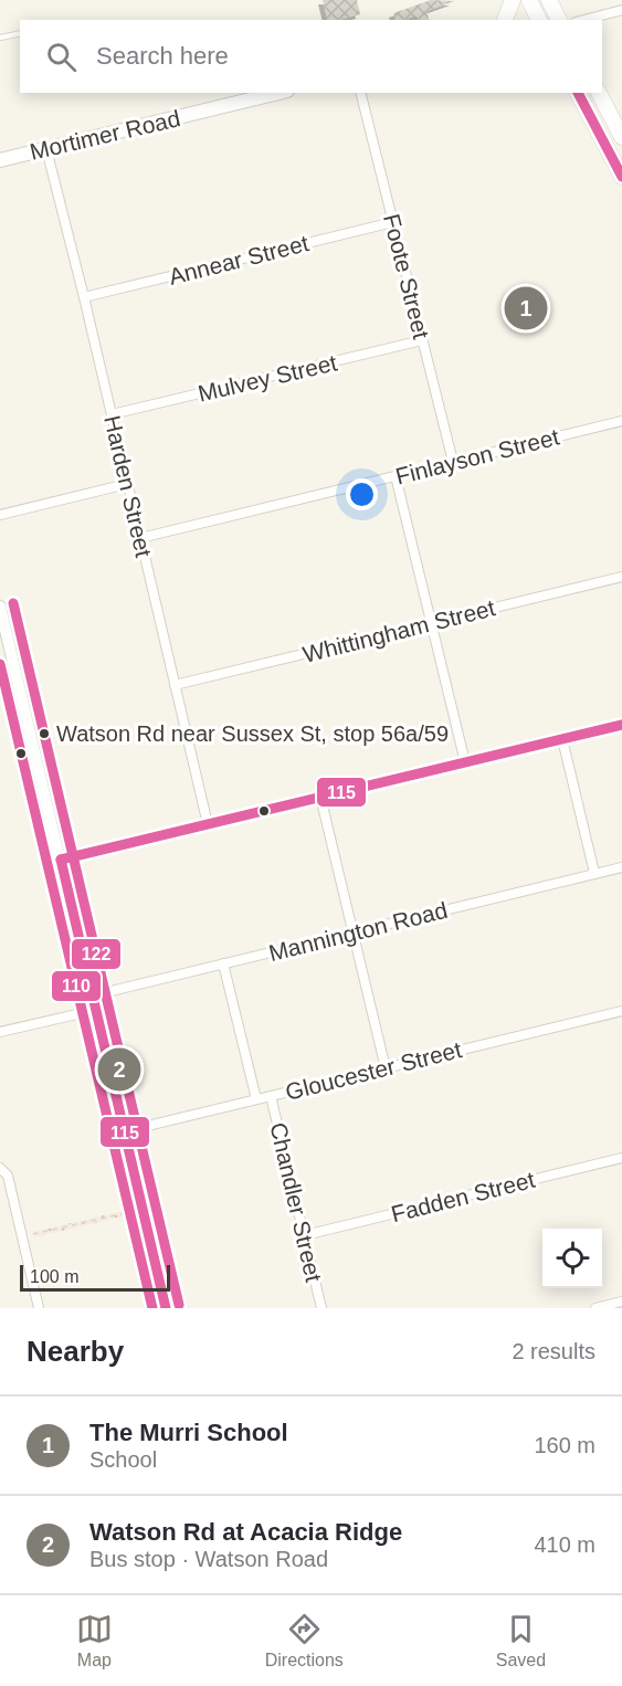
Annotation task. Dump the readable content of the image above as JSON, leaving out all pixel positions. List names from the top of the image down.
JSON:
{
  "streets": {
    "main road": ["Mortimer Road"],
    "street": [
      "Annear Street",
      "Foote Street",
      "Mulvey Street",
      "Finlayson Street",
      "Harden Street",
      "Whittingham Street",
      "Mannington Road",
      "Gloucester Street",
      "Fadden Street",
      "Chandler Street"
    ]
  },
  "crossings": [
    ["Mortimer Road", "Harden Street"],
    ["Annear Street", "Foote Street"],
    ["Annear Street", "Harden Street"],
    ["Foote Street", "Mulvey Street"],
    ["Foote Street", "Finlayson Street"],
    ["Mulvey Street", "Harden Street"],
    ["Finlayson Street", "Harden Street"],
    ["Harden Street", "Whittingham Street"],
    ["Gloucester Street", "Chandler Street"],
    ["Fadden Street", "Chandler Street"]
  ],
  "places": ["Watson Rd near Sussex St, stop 56a/59"],
  "lines": ["transit line 115", "transit line 122", "transit line 110"],
  "scale_bar": "100 m",
  "page": {
    "search": "Search here",
    "pins": ["1", "2"],
    "scale": "100 m",
    "heading": ["Nearby", "2 results"],
    "list": [
      {
        "mark": "1",
        "name": "The Murri School",
        "note": "School",
        "value": "160 m"
      },
      {
        "mark": "2",
        "name": "Watson Rd at Acacia Ridge",
        "note": "Bus stop · Watson Road",
        "value": "410 m"
      }
    ],
    "nav": ["Map", "Directions", "Saved"]
  }
}
